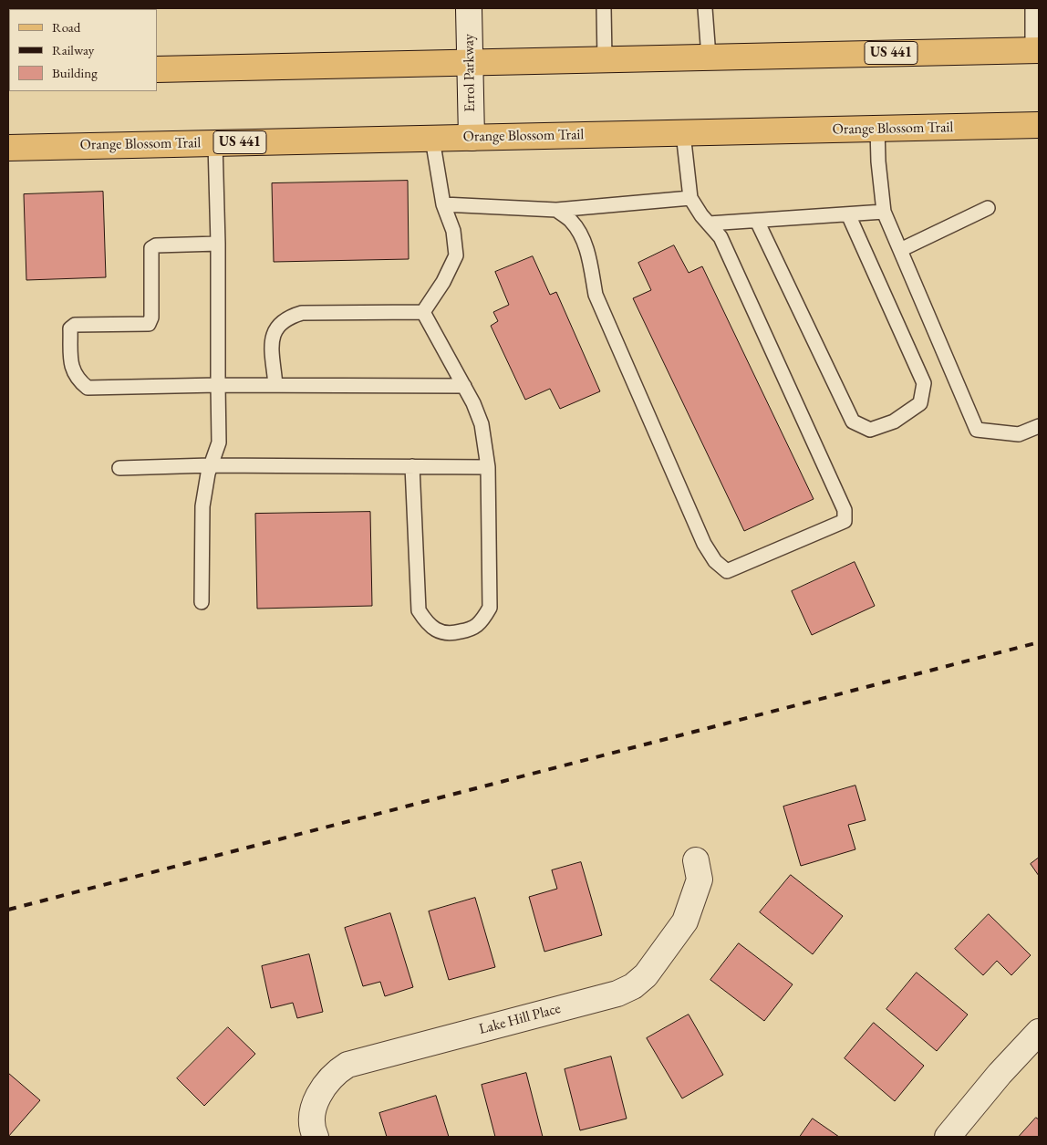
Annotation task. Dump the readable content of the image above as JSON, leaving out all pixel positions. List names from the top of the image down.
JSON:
{
  "streets": {
    "main road": ["US 441", "Orange Blossom Trail"],
    "street": ["Errol Parkway", "Lake Hill Place"]
  },
  "crossings": [
    ["US 441", "Errol Parkway"],
    ["Errol Parkway", "Orange Blossom Trail"]
  ],
  "legend": ["Road", "Railway", "Building"]
}
